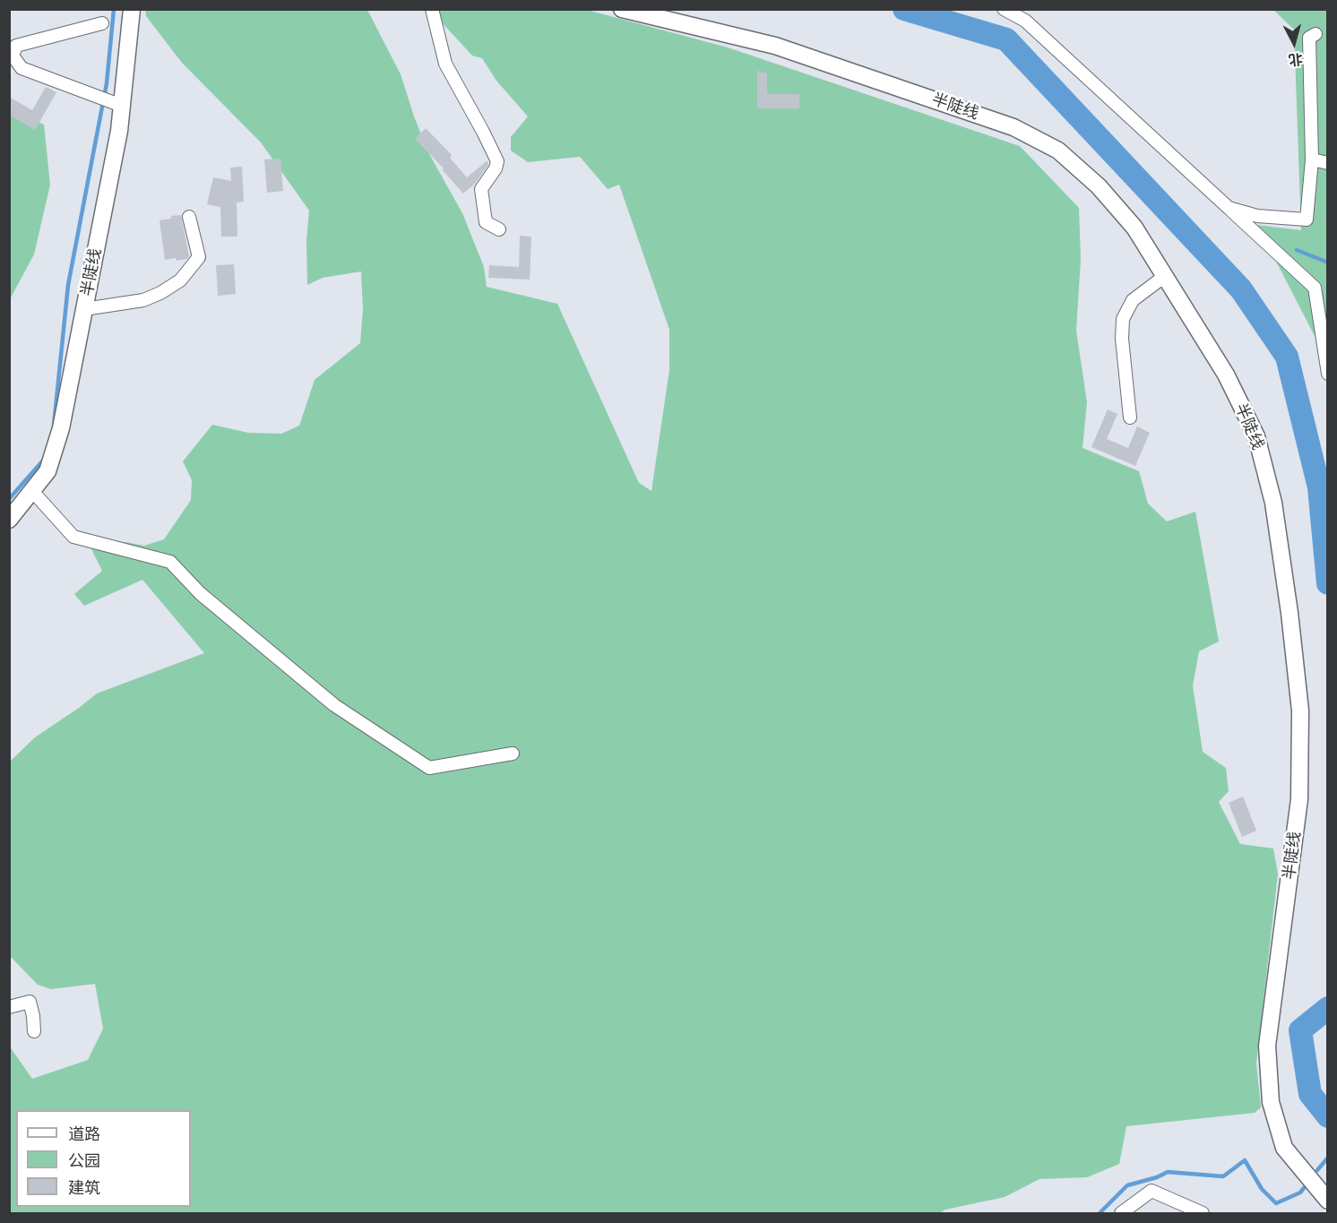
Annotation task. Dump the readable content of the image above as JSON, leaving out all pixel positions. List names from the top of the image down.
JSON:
{
  "streets": {
    "street": ["半陡线"]
  },
  "legend": ["道路", "公园", "建筑"],
  "north": "bottom"
}
